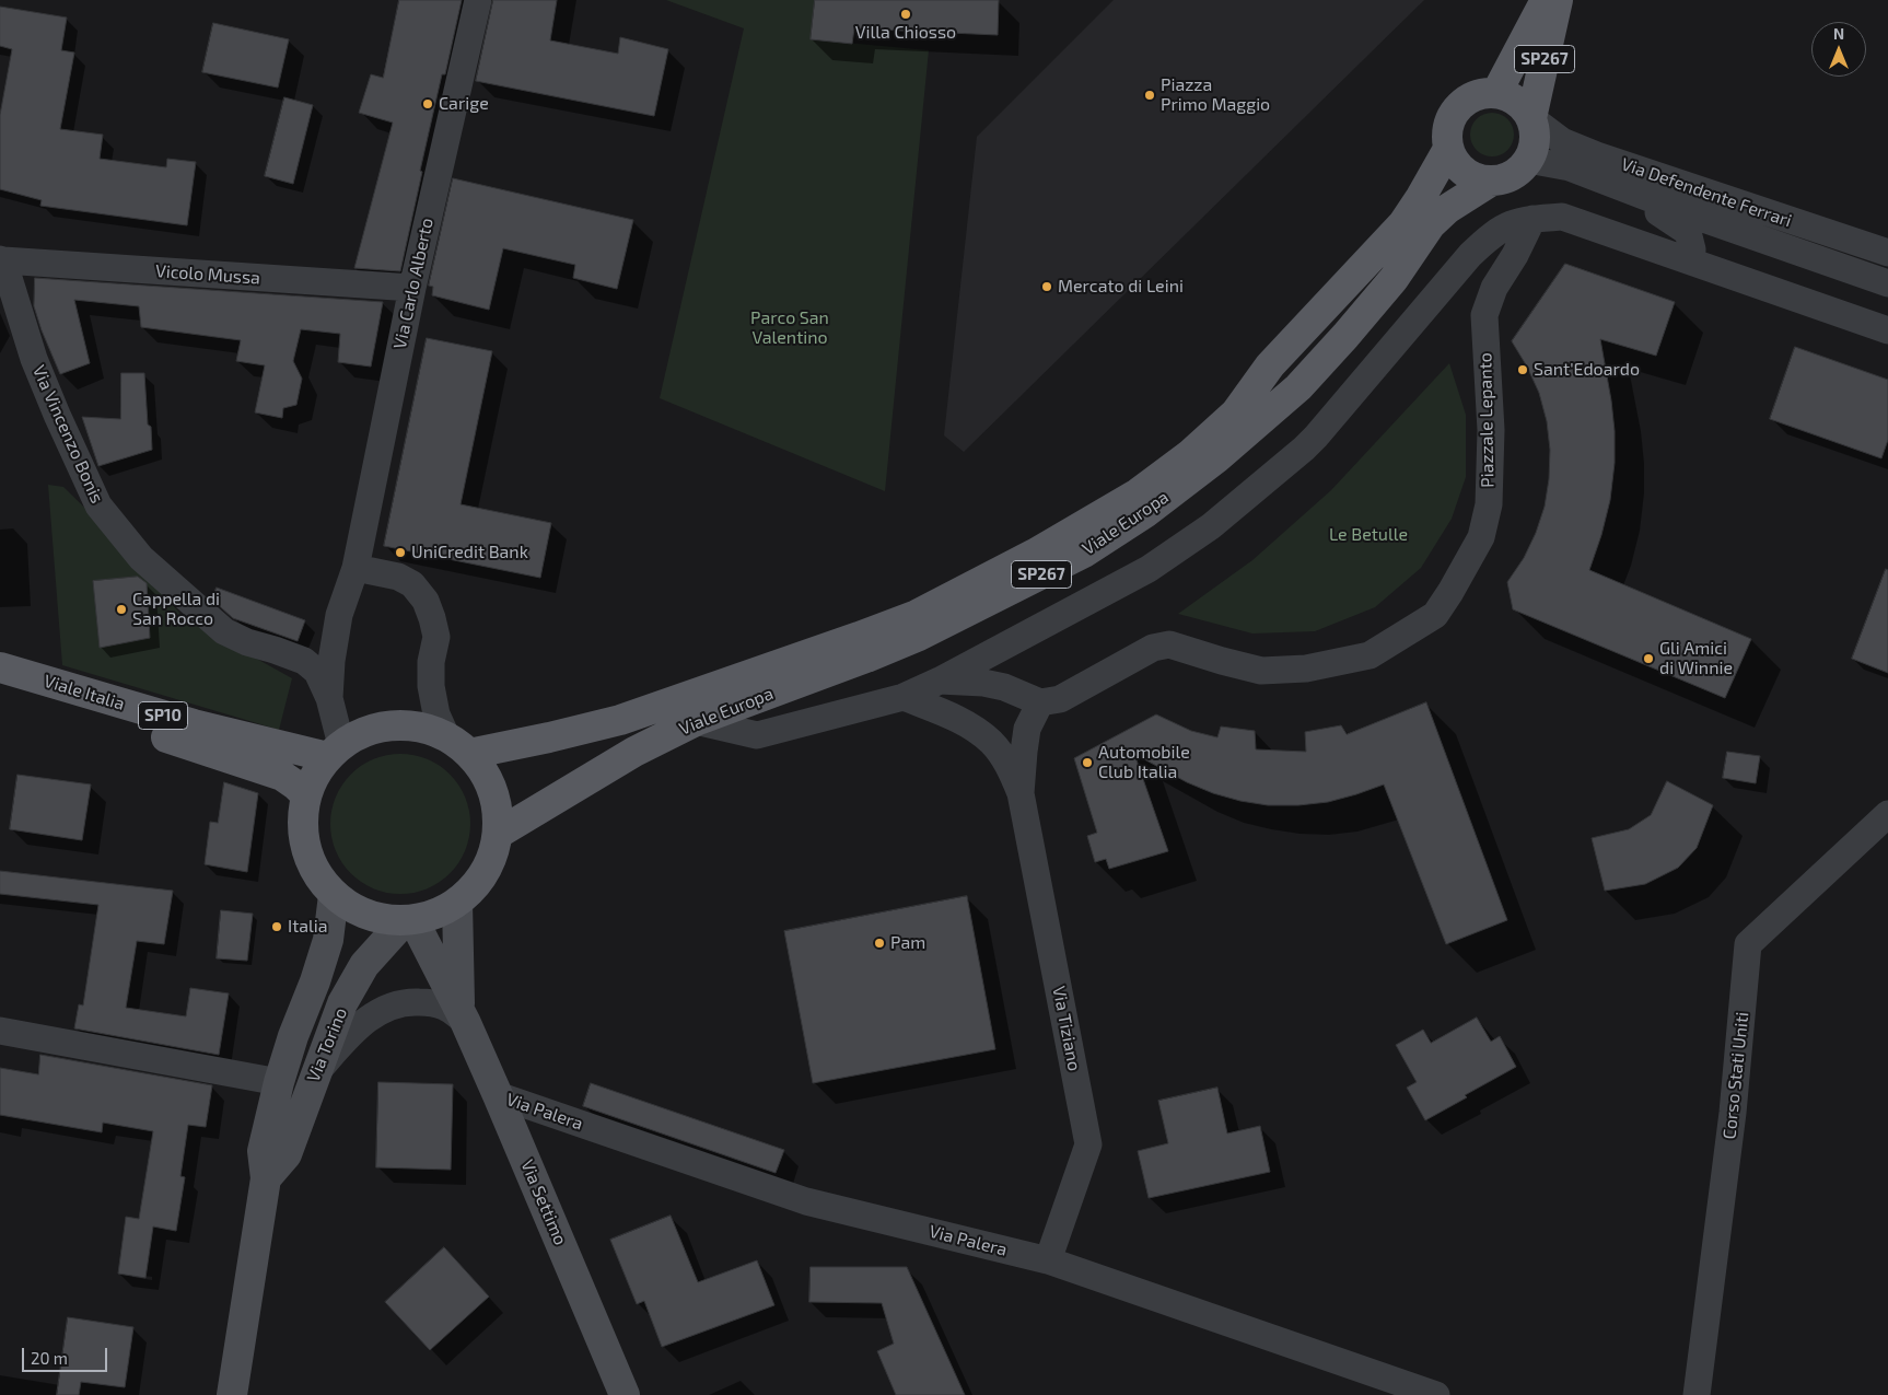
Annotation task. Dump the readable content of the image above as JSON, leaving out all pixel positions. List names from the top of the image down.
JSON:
{
  "streets": {
    "main road": [
      "SP267",
      "Viale Europa",
      "Viale Italia",
      "SP10",
      "Via Torino",
      "Via Settimo"
    ],
    "street": [
      "Via Defendente Ferrari",
      "Vicolo Mussa",
      "Via Carlo Alberto",
      "Piazzale Lepanto",
      "Via Vincenzo Bonis",
      "Via Tiziano",
      "Corso Stati Uniti",
      "Via Palera"
    ]
  },
  "crossings": [
    ["SP267", "Via Defendente Ferrari"],
    ["SP267", "Viale Europa"],
    ["Via Defendente Ferrari", "Viale Europa"],
    ["Vicolo Mussa", "Via Carlo Alberto"],
    ["Vicolo Mussa", "Via Vincenzo Bonis"],
    ["Via Carlo Alberto", "Via Vincenzo Bonis"],
    ["Via Carlo Alberto", "Viale Europa"],
    ["Via Carlo Alberto", "Viale Italia"],
    ["Via Carlo Alberto", "Via Torino"],
    ["Via Carlo Alberto", "Via Settimo"],
    ["Piazzale Lepanto", "Via Tiziano"],
    ["Viale Europa", "Viale Italia"],
    ["Viale Europa", "Via Torino"],
    ["Viale Europa", "Via Settimo"],
    ["Viale Italia", "Via Torino"],
    ["Viale Italia", "Via Settimo"],
    ["Via Tiziano", "Via Palera"],
    ["Via Torino", "Via Settimo"],
    ["Via Palera", "Via Settimo"]
  ],
  "parks": ["Parco San Valentino", "Le Betulle"],
  "places": [
    "Villa Chiosso",
    "Piazza Primo Maggio",
    "Carige",
    "Mercato di Leini",
    "Sant'Edoardo",
    "UniCredit Bank",
    "Cappella di San Rocco",
    "Gli Amici di Winnie",
    "Automobile Club Italia",
    "Italia",
    "Pam"
  ],
  "scale_bar": "20 m",
  "north": "top"
}
